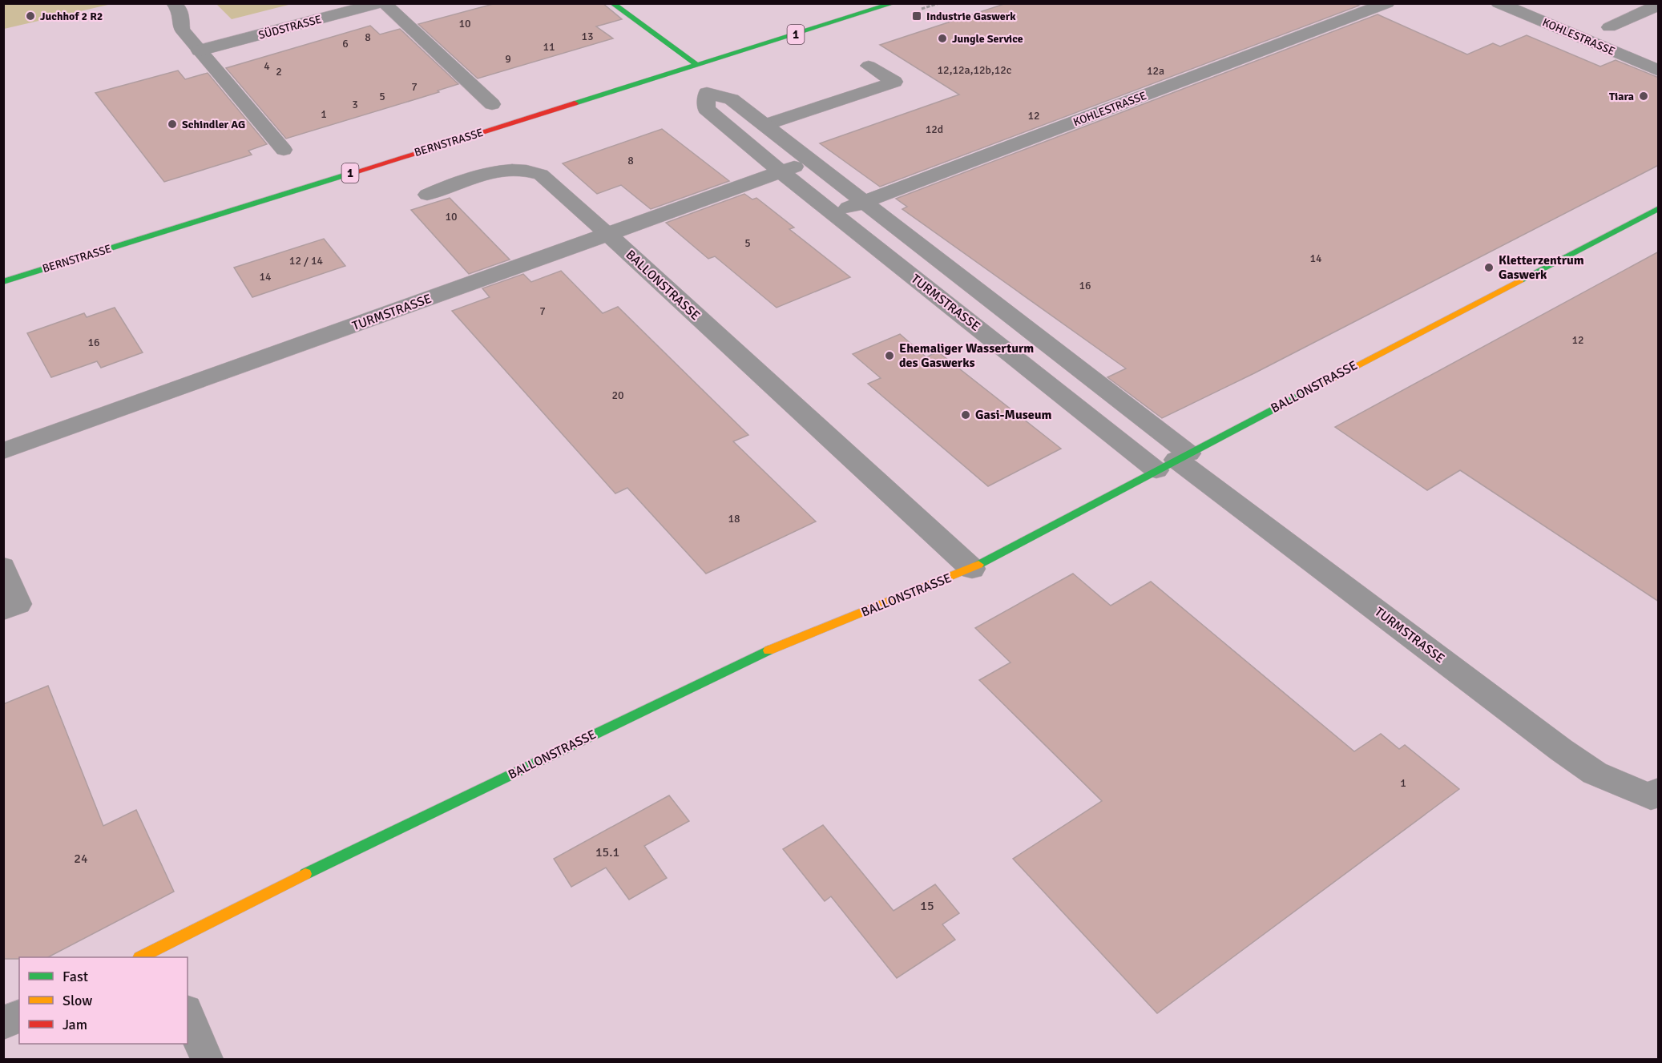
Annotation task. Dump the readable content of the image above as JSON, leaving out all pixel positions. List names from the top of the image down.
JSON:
{
  "streets": {
    "street": [
      "SÜDSTRASSE",
      "1",
      "KOHLESTRASSE",
      "BERNSTRASSE",
      "BALLONSTRASSE",
      "TURMSTRASSE"
    ]
  },
  "crossings": [
    ["KOHLESTRASSE", "TURMSTRASSE"],
    ["BALLONSTRASSE", "TURMSTRASSE"]
  ],
  "places": {
    "other": [
      "Juchhof 2 R2",
      "Jungle Service",
      "Tiara",
      "Schindler AG",
      "Kletterzentrum Gaswerk",
      "Ehemaliger Wasserturm des Gaswerks",
      "Gasi-Museum"
    ],
    "transit": ["Industrie Gaswerk"]
  },
  "house_numbers": [
    "10",
    "13",
    "8",
    "6",
    "11",
    "9",
    "4",
    "12,12a,12b,12c",
    "12a",
    "2",
    "7",
    "5",
    "3",
    "1",
    "12",
    "12d",
    "8",
    "10",
    "5",
    "14",
    "12 / 14",
    "14",
    "16",
    "7",
    "12",
    "16",
    "20",
    "18",
    "1",
    "15.1",
    "24",
    "15"
  ],
  "legend": ["Fast", "Slow", "Jam"]
}
